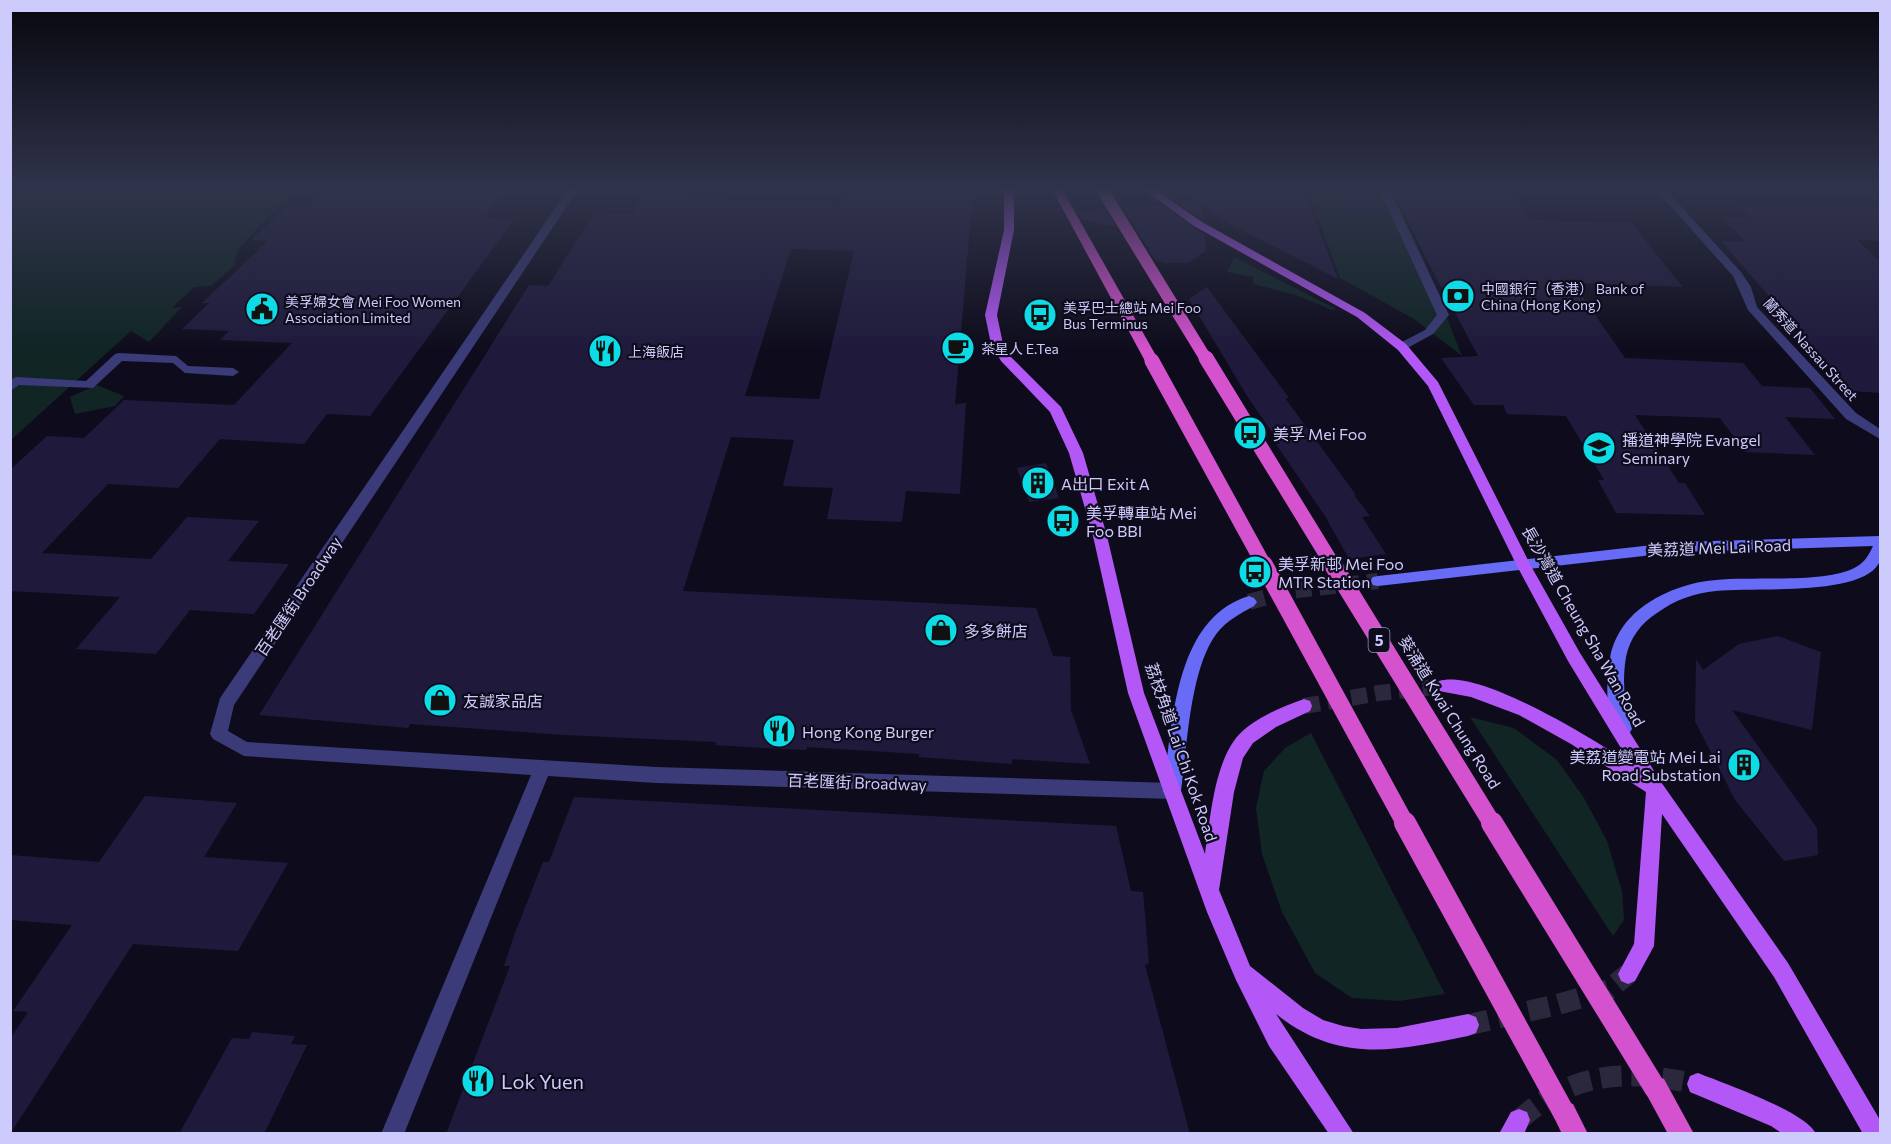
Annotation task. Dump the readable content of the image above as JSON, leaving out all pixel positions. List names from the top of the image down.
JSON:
{
  "streets": {
    "highway": ["5", "葵涌道 Kwai Chung Road"],
    "main road": ["美荔道 Mei Lai Road", "長沙灣道 Cheung Sha Wan Road", "荔枝角道 Lai Chi Kok Road"],
    "street": ["蘭秀道 Nassau Street", "百老匯街 Broadway"]
  },
  "crossings": [
    ["美荔道 Mei Lai Road", "長沙灣道 Cheung Sha Wan Road"],
    ["百老匯街 Broadway", "荔枝角道 Lai Chi Kok Road"]
  ],
  "places": {
    "bank": ["中國銀行（香港） Bank of China (Hong Kong)"],
    "public building": ["美孚婦女會 Mei Foo Women Association Limited"],
    "bus stop": [
      "美孚巴士總站 Mei Foo Bus Terminus",
      "美孚 Mei Foo",
      "美孚轉車站 Mei Foo BBI",
      "美孚新邨 Mei Foo MTR Station"
    ],
    "cafe": ["茶星人 E.Tea"],
    "restaurant": ["上海飯店", "Hong Kong Burger", "Lok Yuen"],
    "school or university": ["播道神學院 Evangel Seminary"],
    "building": ["A出口 Exit A", "美荔道變電站 Mei Lai Road Substation"],
    "shop": ["多多餅店", "友誠家品店"]
  }
}
